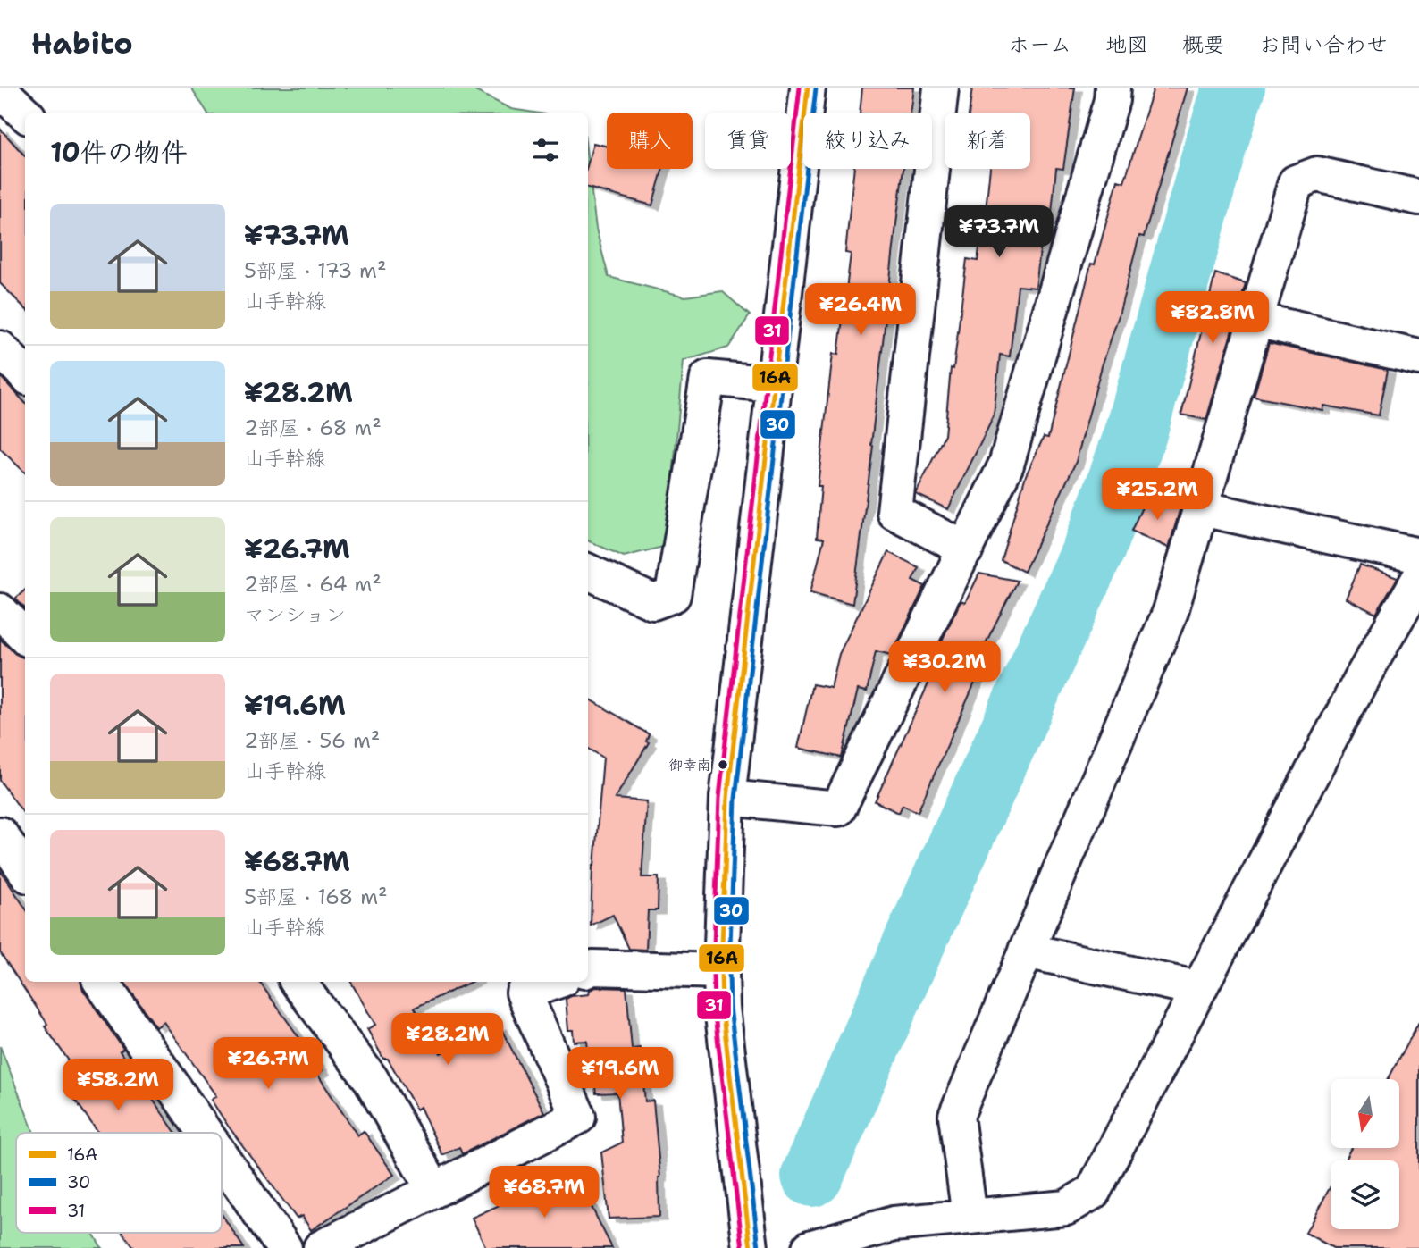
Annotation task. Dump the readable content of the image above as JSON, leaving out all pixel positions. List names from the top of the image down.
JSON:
{
  "places": ["御幸南"],
  "lines": ["transit line 16A", "transit line 31", "transit line 30"],
  "legend": ["16A", "30", "31"],
  "north": "bottom",
  "page": {
    "header": "Habito",
    "nav": [
      "ホーム",
      "地図",
      "概要",
      "お問い合わせ"
    ],
    "chip": [
      "購入",
      "賃貸",
      "絞り込み",
      "新着"
    ],
    "heading": "10件の物件",
    "list": [
      {
        "name": "¥73.7M",
        "note": "5部屋 · 173 m² · 山手幹線"
      },
      {
        "name": "¥28.2M",
        "note": "2部屋 · 68 m² · 山手幹線"
      },
      {
        "name": "¥26.7M",
        "note": "2部屋 · 64 m² · マンション"
      },
      {
        "name": "¥19.6M",
        "note": "2部屋 · 56 m² · 山手幹線"
      },
      {
        "name": "¥68.7M",
        "note": "5部屋 · 168 m² · 山手幹線"
      }
    ],
    "price": [
      "¥73.7M",
      "¥26.4M",
      "¥82.8M",
      "¥25.2M",
      "¥30.2M",
      "¥28.2M",
      "¥26.7M",
      "¥19.6M",
      "¥58.2M",
      "¥68.7M"
    ]
  }
}
